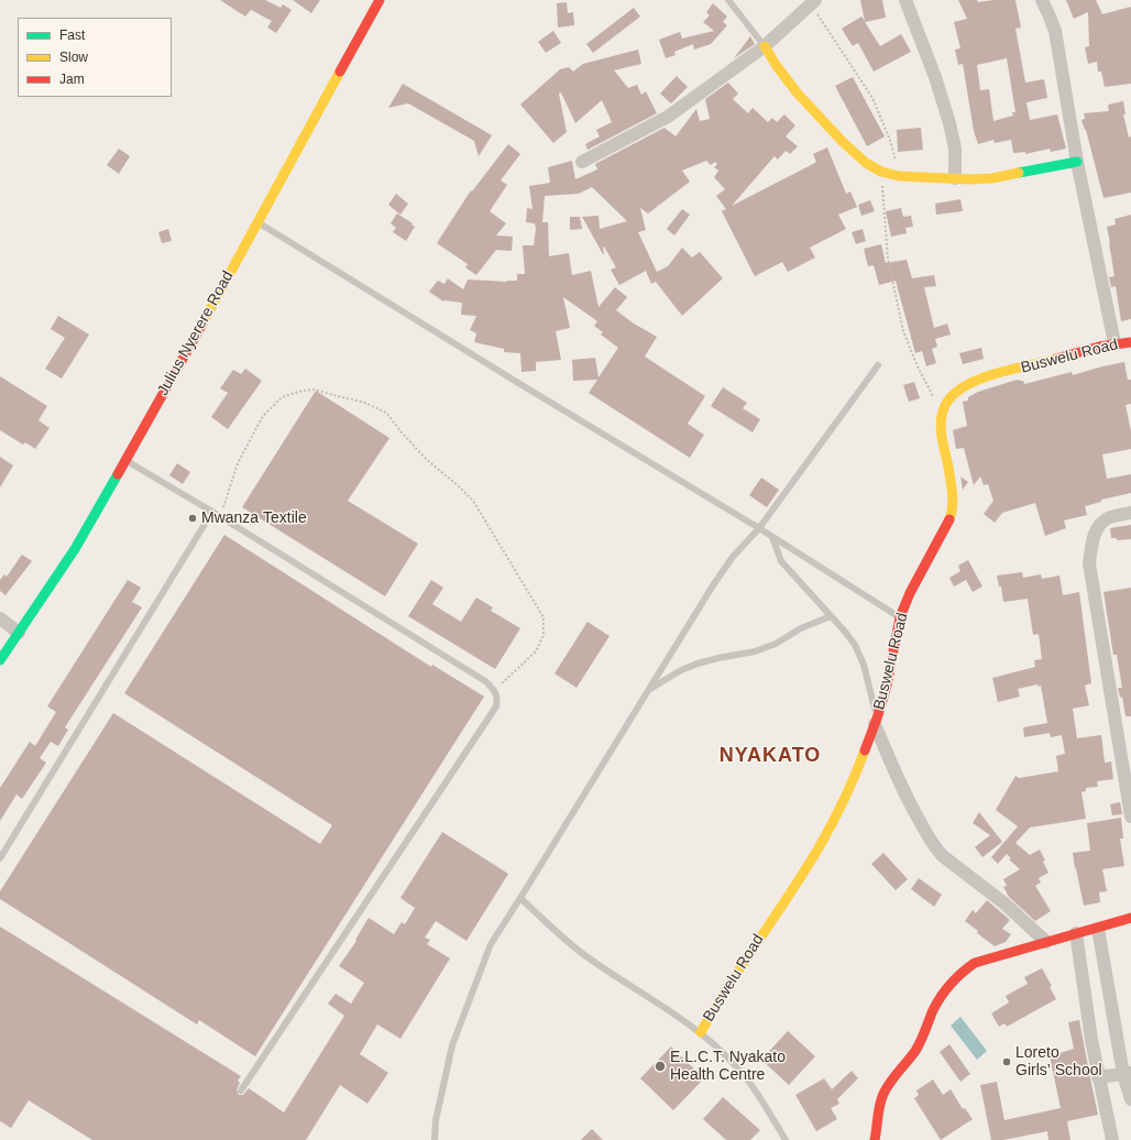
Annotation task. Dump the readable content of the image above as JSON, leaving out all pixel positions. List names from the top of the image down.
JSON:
{
  "streets": {
    "main road": ["Julius Nyerere Road", "Buswelu Road"]
  },
  "districts": ["NYAKATO"],
  "places": ["Mwanza Textile", "Loreto Girls’ School", "E.L.C.T. Nyakato Health Centre"],
  "legend": ["Fast", "Slow", "Jam"]
}
